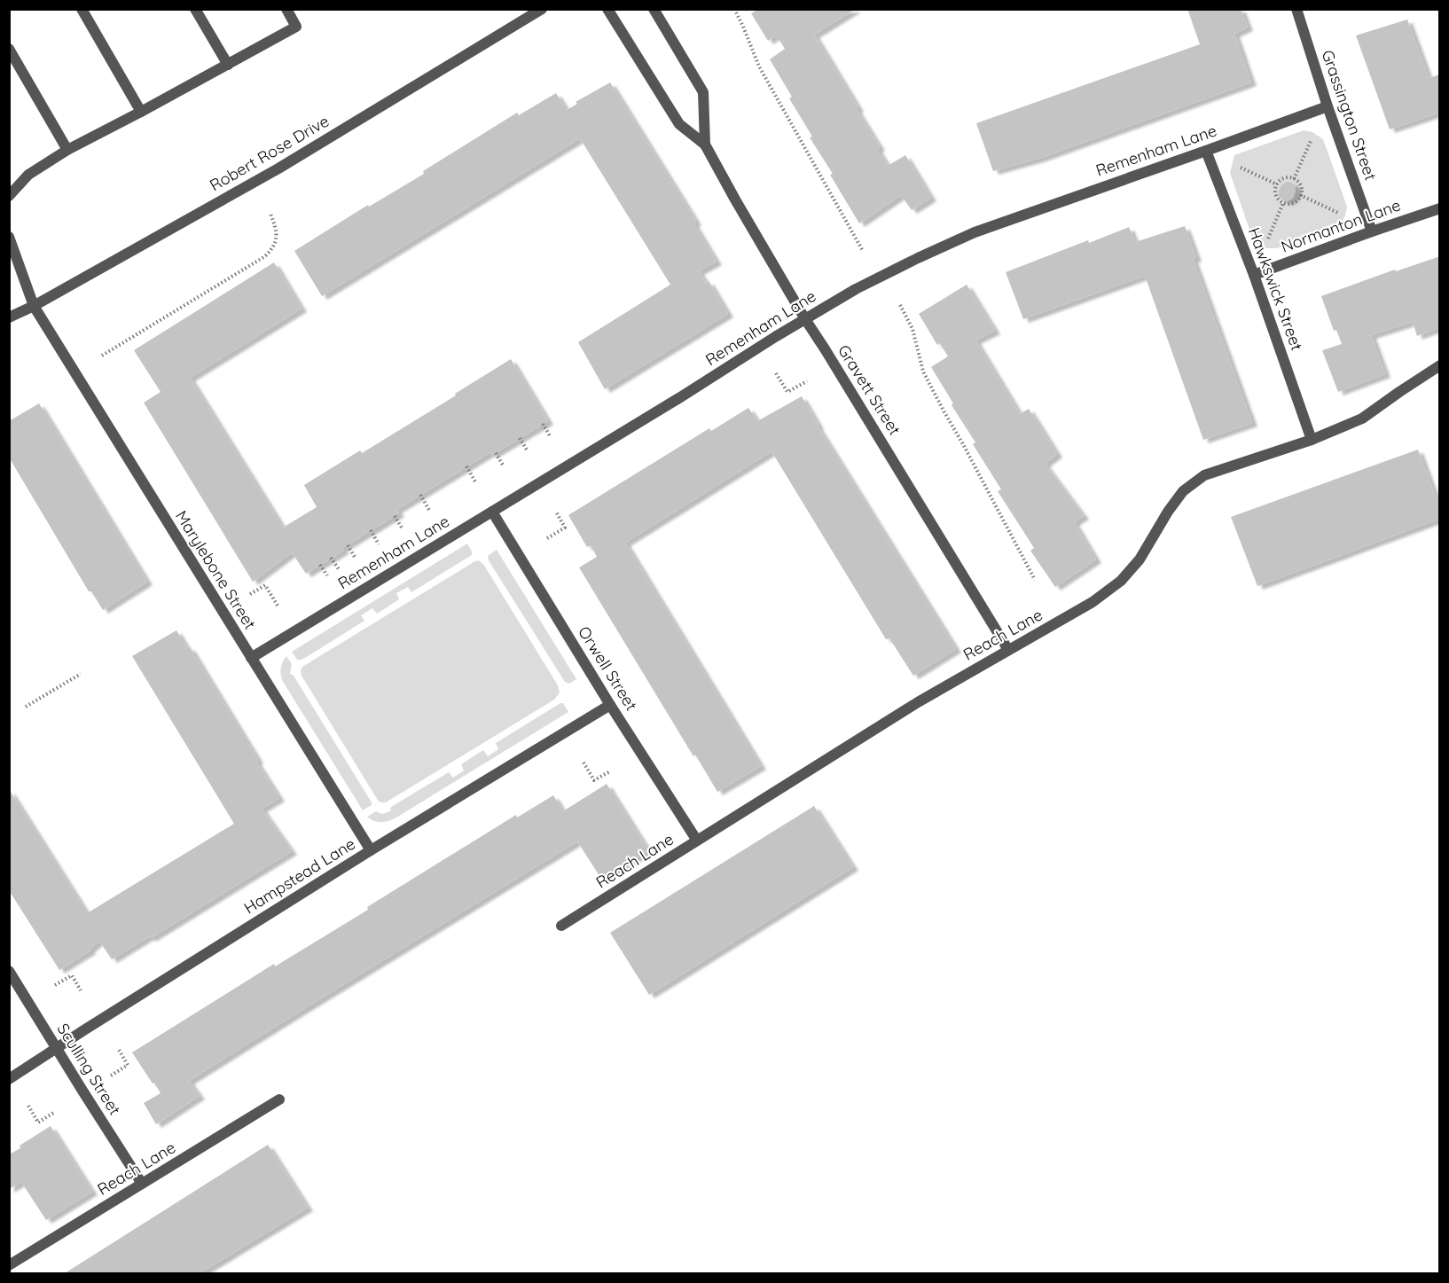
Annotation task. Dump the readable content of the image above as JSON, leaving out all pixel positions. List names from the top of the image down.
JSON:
{
  "streets": {
    "street": [
      "Grassington Street",
      "Remenham Lane",
      "Robert Rose Drive",
      "Normanton Lane",
      "Hawkswick Street",
      "Gravett Street",
      "Marylebone Street",
      "Reach Lane",
      "Orwell Street",
      "Hampstead Lane",
      "Sculling Street"
    ]
  },
  "crossings": [
    ["Grassington Street", "Remenham Lane"],
    ["Grassington Street", "Normanton Lane"],
    ["Remenham Lane", "Hawkswick Street"],
    ["Remenham Lane", "Gravett Street"],
    ["Remenham Lane", "Marylebone Street"],
    ["Remenham Lane", "Orwell Street"],
    ["Robert Rose Drive", "Marylebone Street"],
    ["Normanton Lane", "Hawkswick Street"],
    ["Hawkswick Street", "Reach Lane"],
    ["Gravett Street", "Reach Lane"],
    ["Marylebone Street", "Hampstead Lane"],
    ["Reach Lane", "Orwell Street"],
    ["Reach Lane", "Sculling Street"],
    ["Orwell Street", "Hampstead Lane"],
    ["Hampstead Lane", "Sculling Street"]
  ]
}
